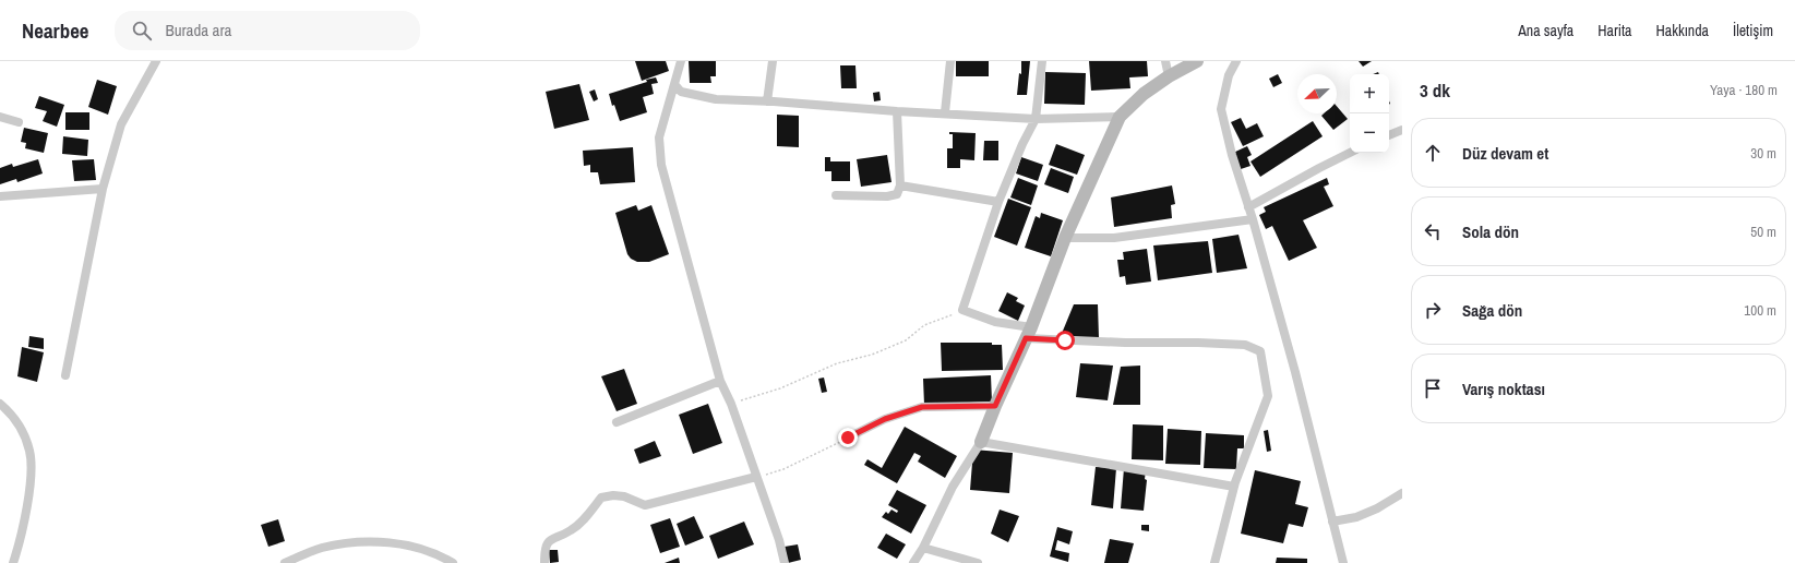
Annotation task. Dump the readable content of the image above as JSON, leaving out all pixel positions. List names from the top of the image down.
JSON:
{
  "north": "bottom left",
  "page": {
    "header": "Nearbee",
    "search": "Burada ara",
    "nav": [
      "Ana sayfa",
      "Harita",
      "Hakkında",
      "İletişim"
    ],
    "heading": ["3 dk", "Yaya · 180 m"],
    "map_buttons": ["+", "−"],
    "list": [
      ["Düz devam et", "30 m"],
      ["Sola dön", "50 m"],
      ["Sağa dön", "100 m"],
      "Varış noktası"
    ]
  }
}
